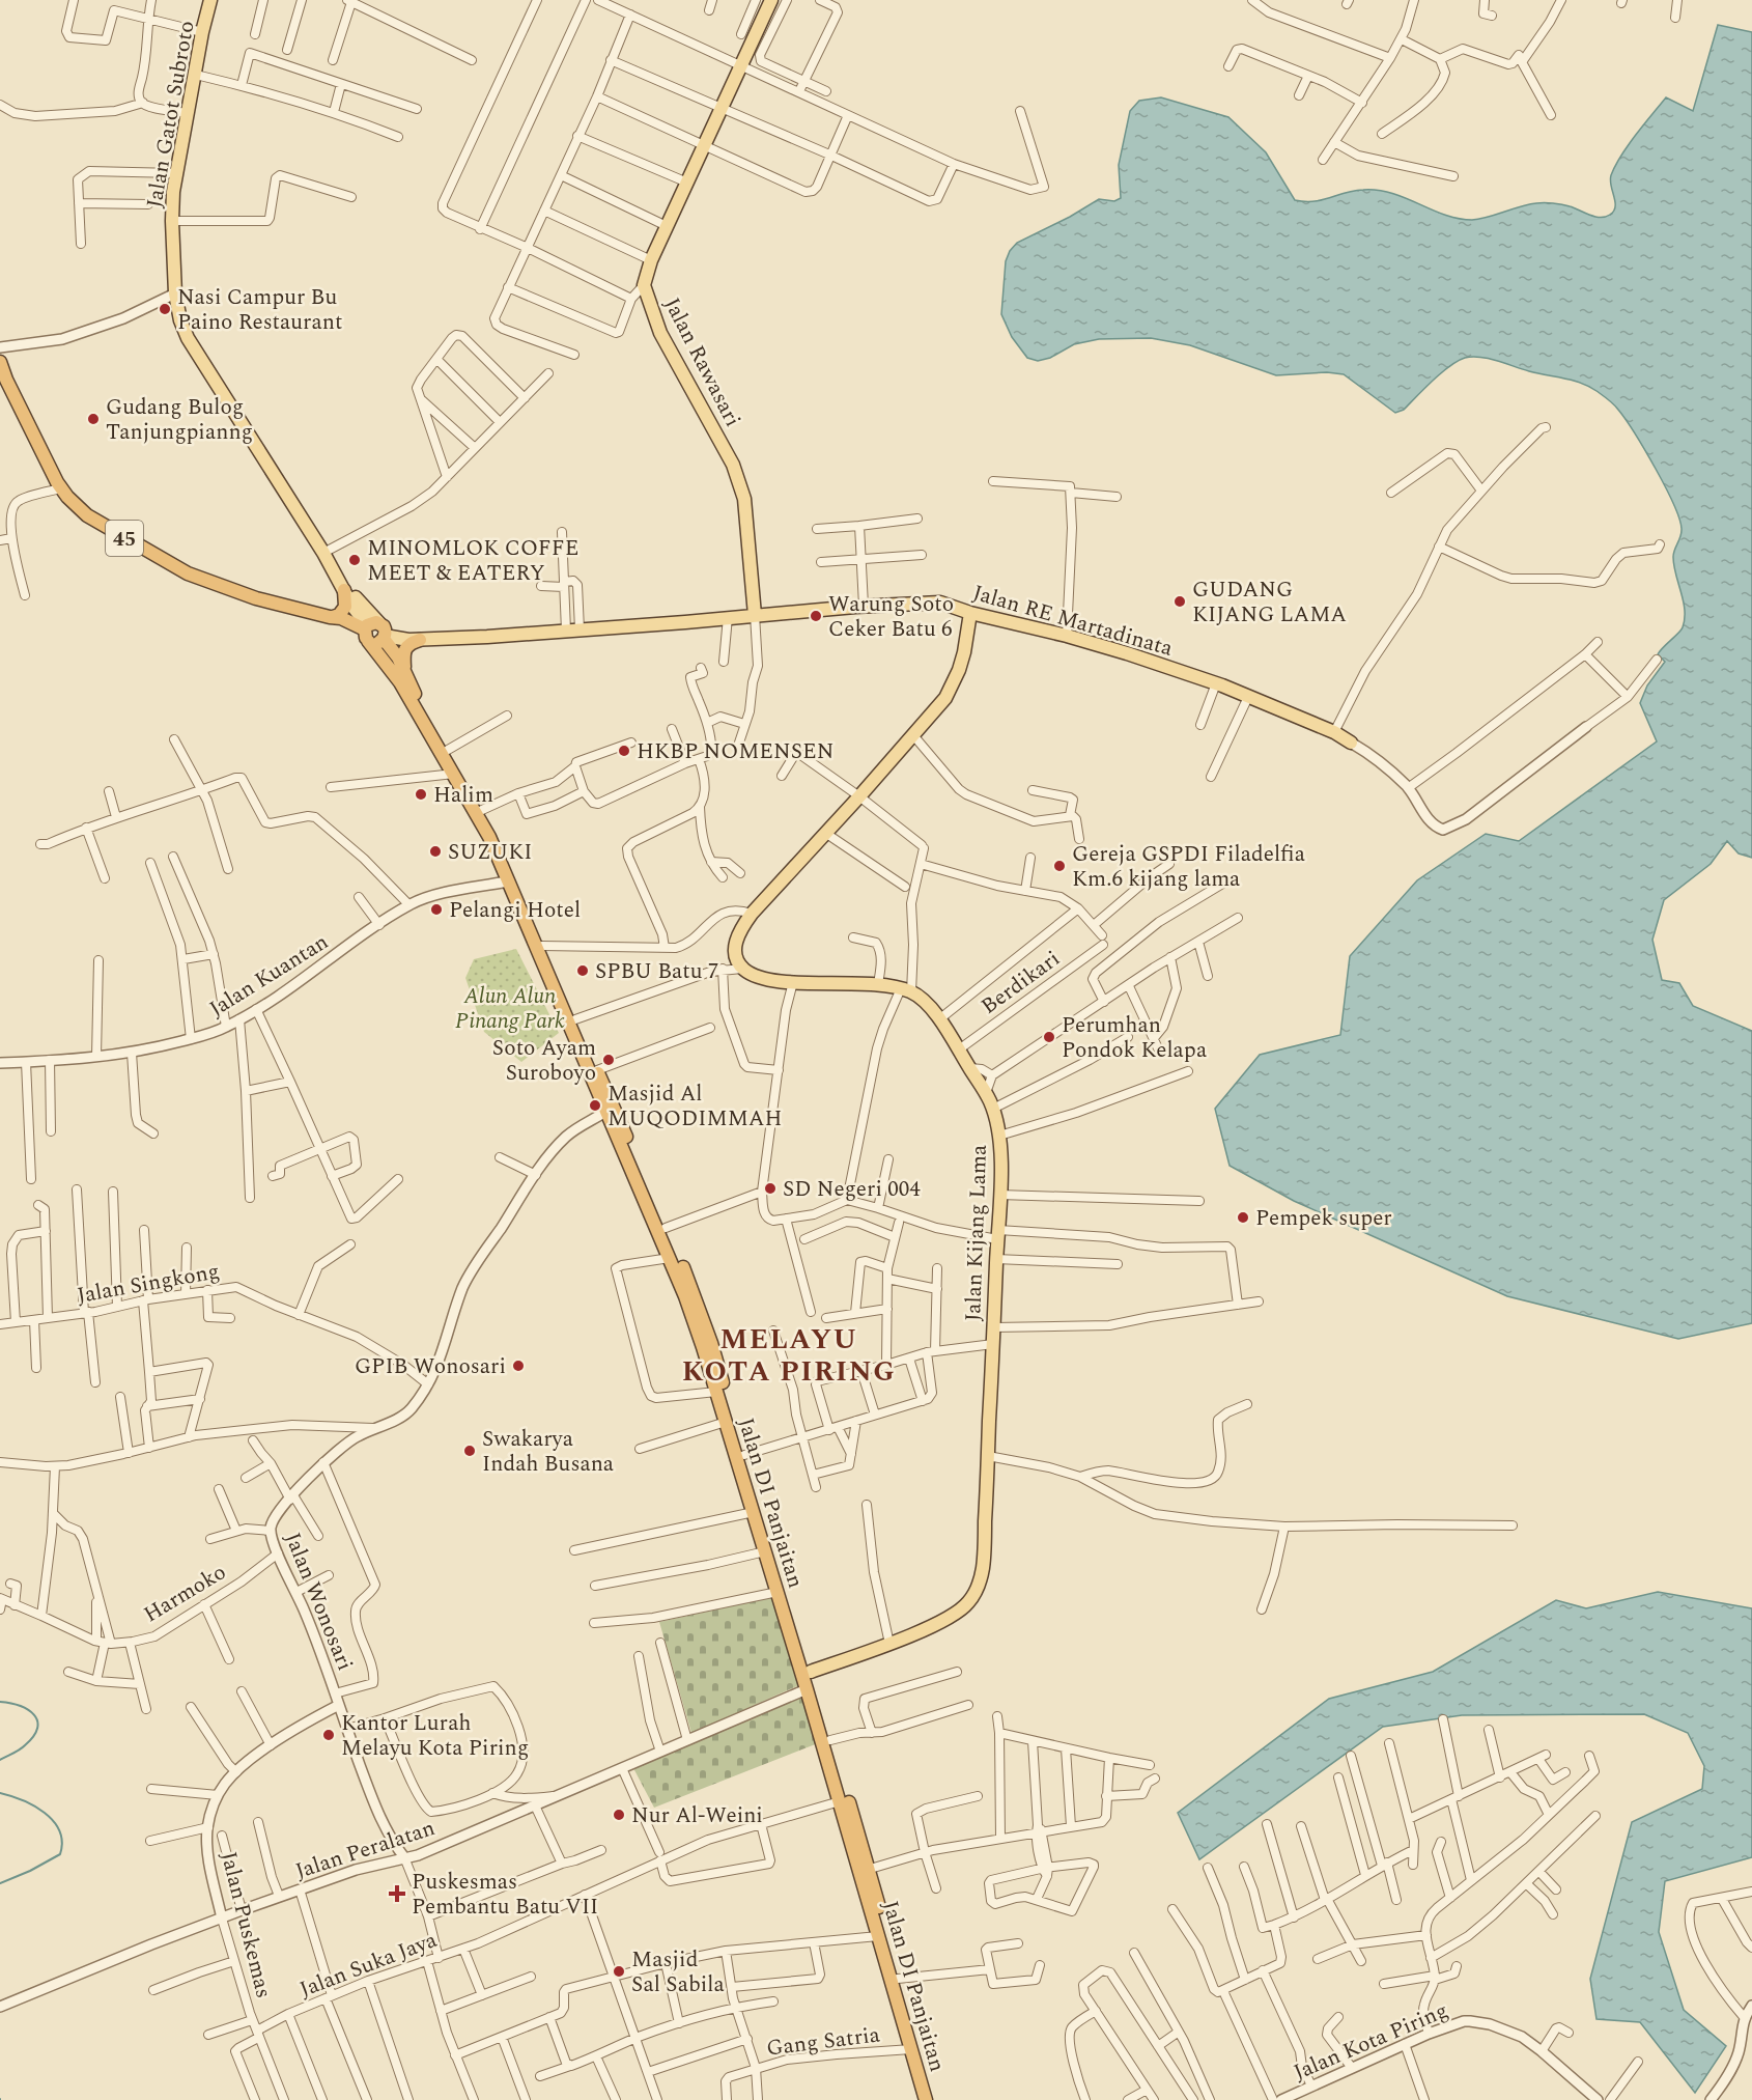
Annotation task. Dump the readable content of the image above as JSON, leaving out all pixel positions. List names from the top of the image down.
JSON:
{
  "streets": {
    "highway": ["45", "Jalan DI Panjaitan"],
    "main road": [
      "Jalan Gatot Subroto",
      "Jalan Rawasari",
      "Jalan RE Martadinata",
      "Jalan Kijang Lama"
    ],
    "street": [
      "Jalan Kuantan",
      "Berdikari",
      "Jalan Singkong",
      "Harmoko",
      "Jalan Wonosari",
      "Jalan Peralatan",
      "Jalan Puskemas",
      "Jalan Suka Jaya",
      "Gang Satria",
      "Jalan Kota Piring"
    ]
  },
  "crossings": [
    ["Jalan Rawasari", "Jalan RE Martadinata"],
    ["Jalan RE Martadinata", "Jalan DI Panjaitan"],
    ["Jalan Kuantan", "Jalan DI Panjaitan"],
    ["Berdikari", "Jalan Kijang Lama"],
    ["Jalan Kijang Lama", "Jalan DI Panjaitan"],
    ["Jalan Singkong", "Jalan Wonosari"],
    ["Jalan DI Panjaitan", "Jalan Wonosari"],
    ["Jalan DI Panjaitan", "Jalan Peralatan"],
    ["Jalan DI Panjaitan", "Jalan Suka Jaya"],
    ["Jalan DI Panjaitan", "Gang Satria"],
    ["Harmoko", "Jalan Wonosari"],
    ["Jalan Wonosari", "Jalan Peralatan"],
    ["Jalan Wonosari", "Jalan Puskemas"],
    ["Jalan Wonosari", "Jalan Suka Jaya"],
    ["Jalan Peralatan", "Jalan Puskemas"],
    ["Jalan Puskemas", "Jalan Suka Jaya"]
  ],
  "districts": ["MELAYU KOTA PIRING"],
  "parks": ["Alun Alun Pinang Park"],
  "places": {
    "other": [
      "Nasi Campur Bu Paino Restaurant",
      "Gudang Bulog Tanjungpianng",
      "MINOMLOK COFFE MEET & EATERY",
      "GUDANG KIJANG LAMA",
      "Warung Soto Ceker Batu 6",
      "HKBP NOMENSEN",
      "Halim",
      "SUZUKI",
      "Gereja GSPDI Filadelfia Km.6 kijang lama",
      "Pelangi Hotel",
      "SPBU Batu 7",
      "Perumhan Pondok Kelapa",
      "Soto Ayam Suroboyo",
      "Masjid Al MUQODIMMAH",
      "SD Negeri 004",
      "Pempek super",
      "GPIB Wonosari",
      "Swakarya Indah Busana",
      "Kantor Lurah Melayu Kota Piring",
      "Nur Al-Weini",
      "Masjid Sal Sabila"
    ],
    "health": ["Puskesmas Pembantu Batu VII"]
  }
}
